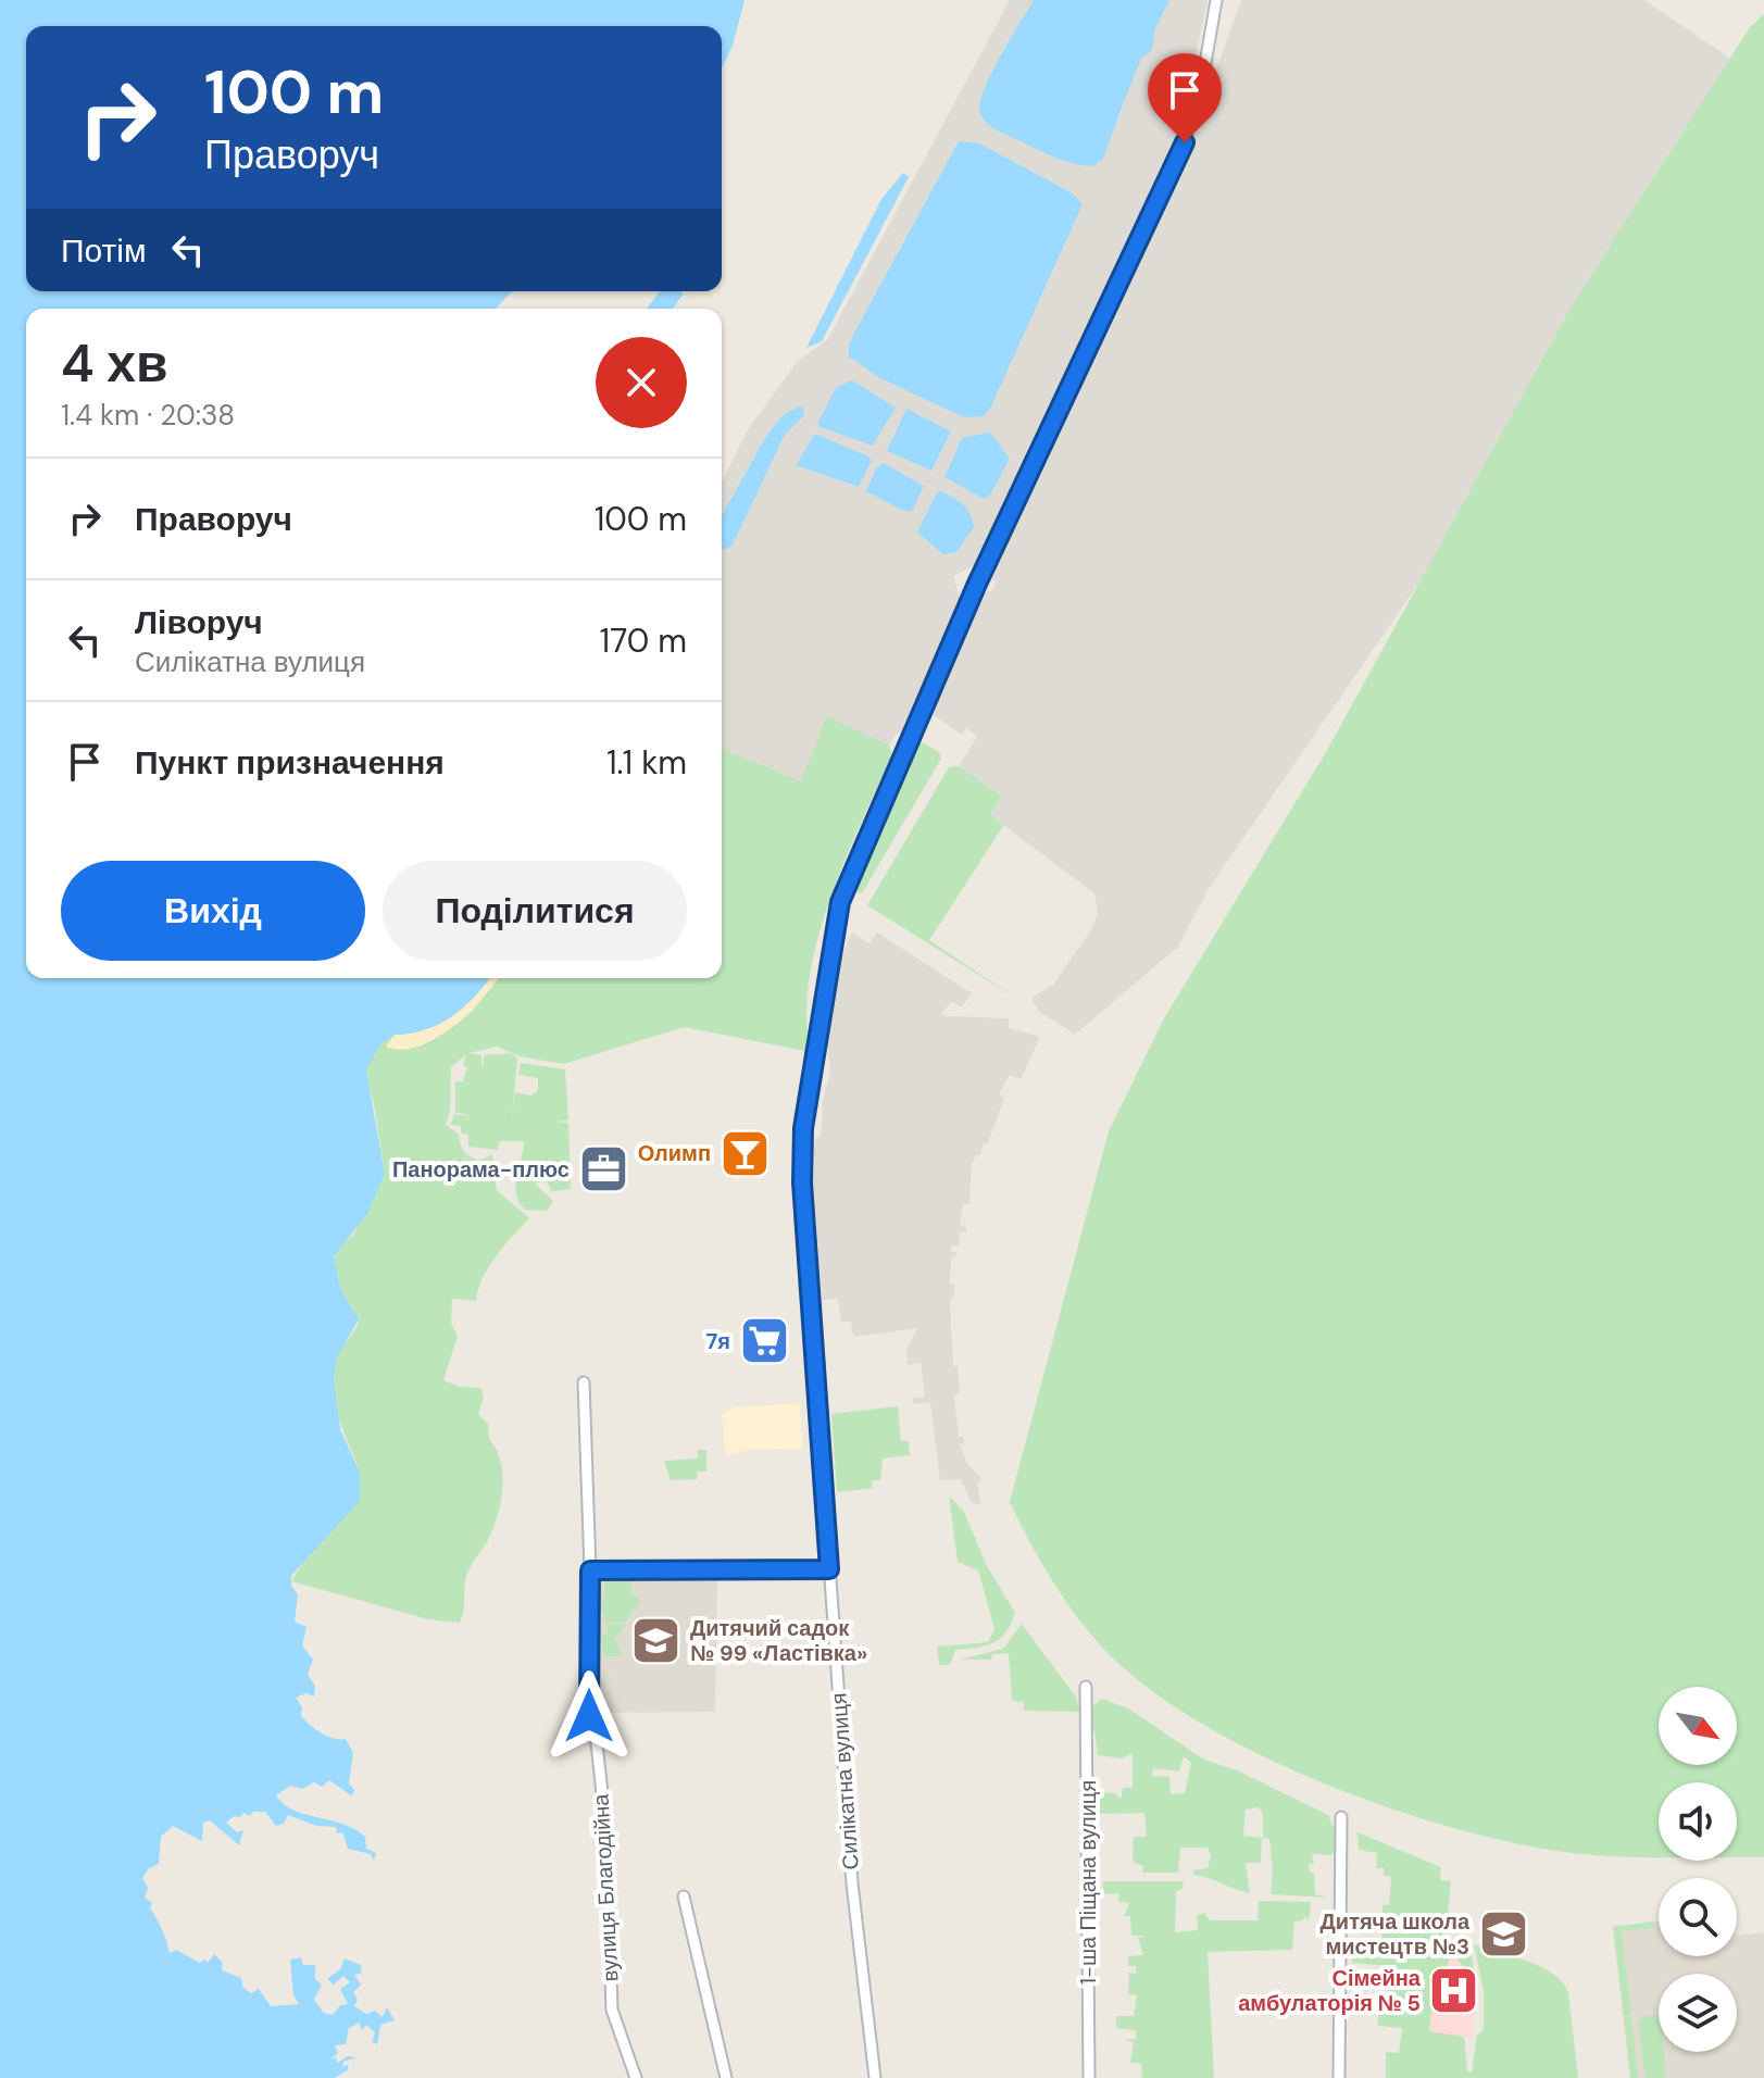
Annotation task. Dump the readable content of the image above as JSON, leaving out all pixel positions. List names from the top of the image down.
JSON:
{
  "streets": {
    "street": ["Силікатна вулиця", "1-ша Піщана вулиця", "вулиця Благодійна"]
  },
  "places": {
    "bar": ["Олимп"],
    "office": ["Панорама-плюс"],
    "supermarket": ["7я"],
    "school or university": ["Дитячий садок № 99 «Ластівка»", "Дитяча школа мистецтв №3"],
    "hospital": ["Сімейна амбулаторія № 5"]
  },
  "north": "bottom right",
  "page": {
    "turn": ["100 m", "Праворуч"],
    "then": "Потім",
    "heading": ["4 хв", "1.4 km · 20:38"],
    "list": [
      {
        "name": "Праворуч",
        "value": "100 m"
      },
      {
        "name": "Ліворуч",
        "note": "Силікатна вулиця",
        "value": "170 m"
      },
      {
        "name": "Пункт призначення",
        "value": "1.1 km"
      }
    ],
    "buttons": ["Вихід", "Поділитися"]
  }
}
